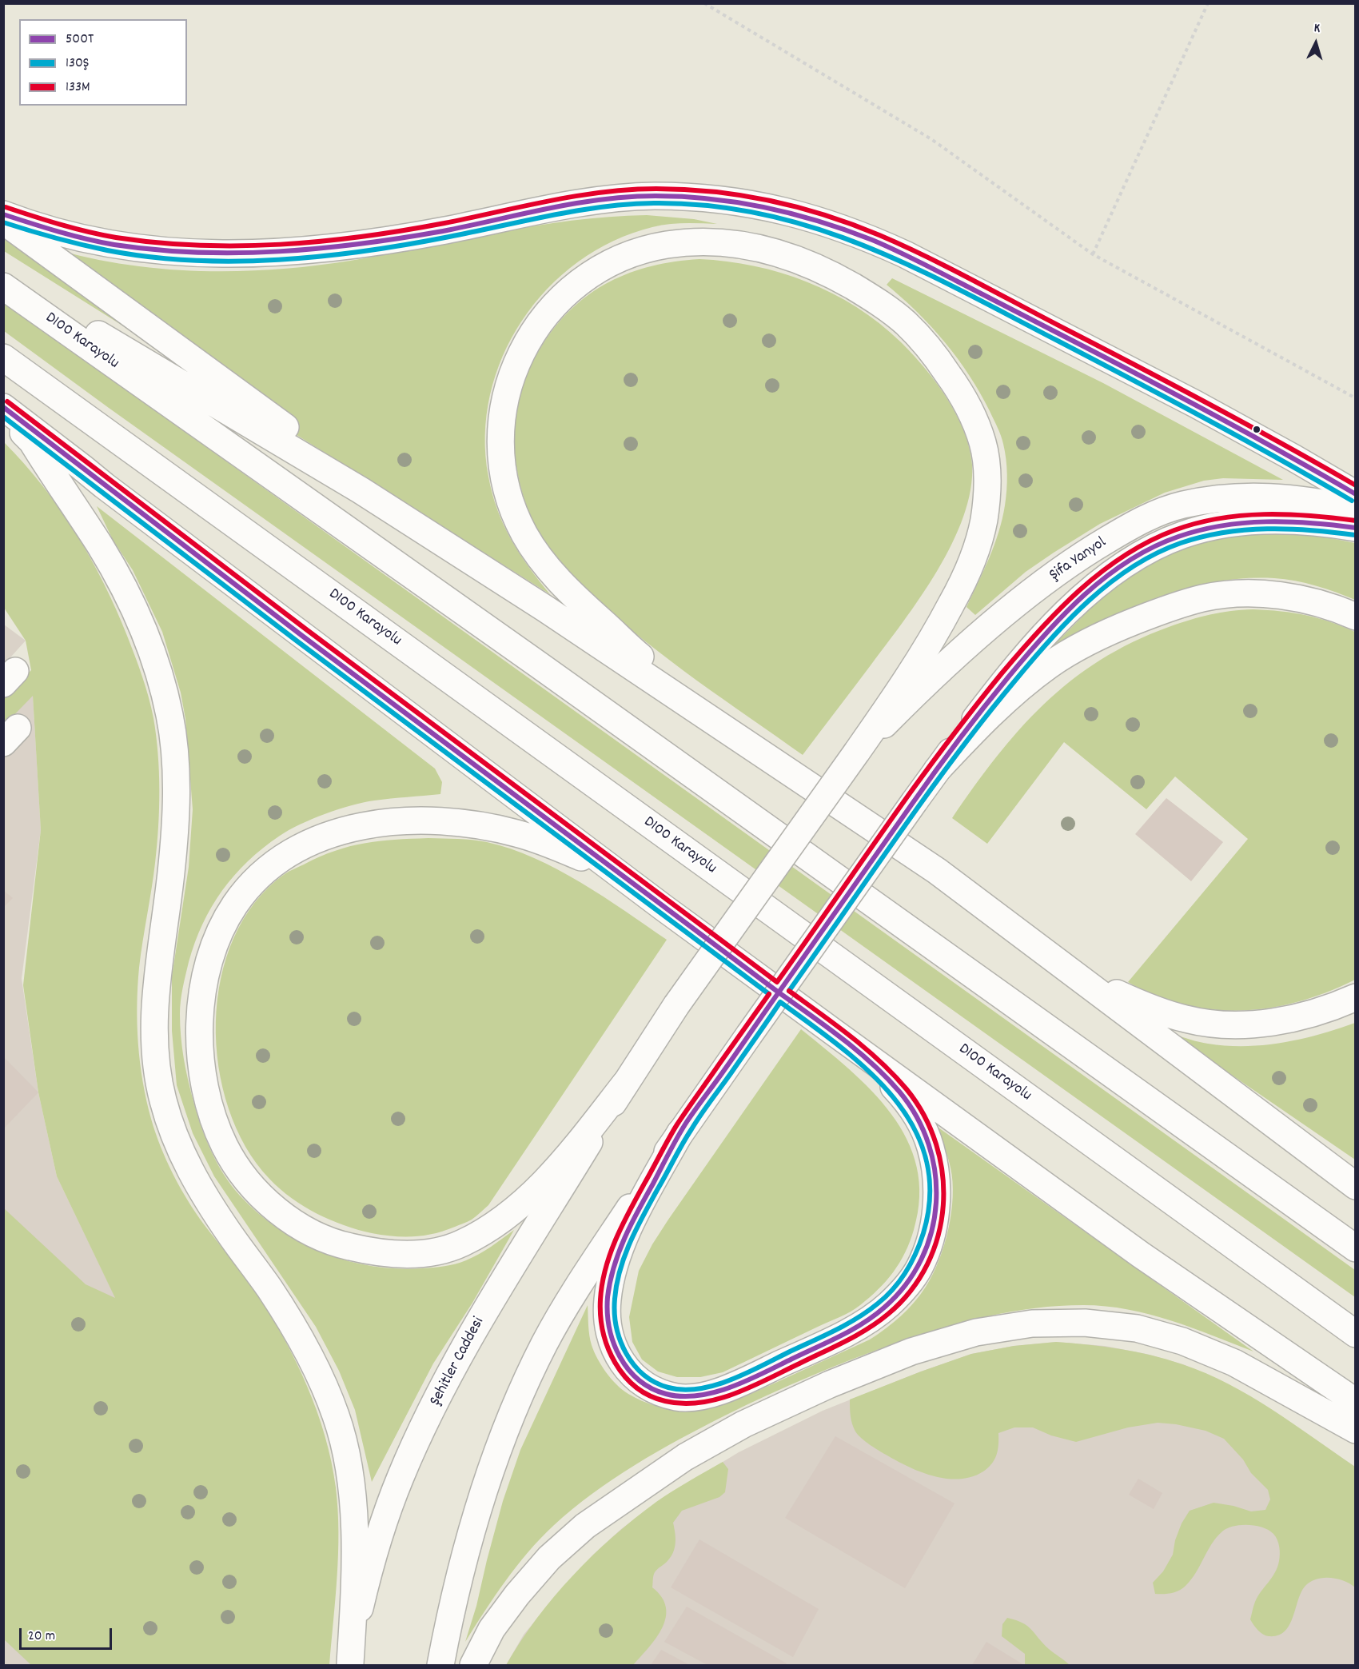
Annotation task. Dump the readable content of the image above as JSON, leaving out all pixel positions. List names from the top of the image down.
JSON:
{
  "streets": {
    "main road": ["D100 Karayolu", "Şifa Yanyol", "Şehitler Caddesi"]
  },
  "lines": ["transit line 133M", "transit line 500T", "transit line 130Ş"],
  "legend": ["500T", "130Ş", "133M"],
  "scale_bar": "20 m",
  "north": "top"
}
